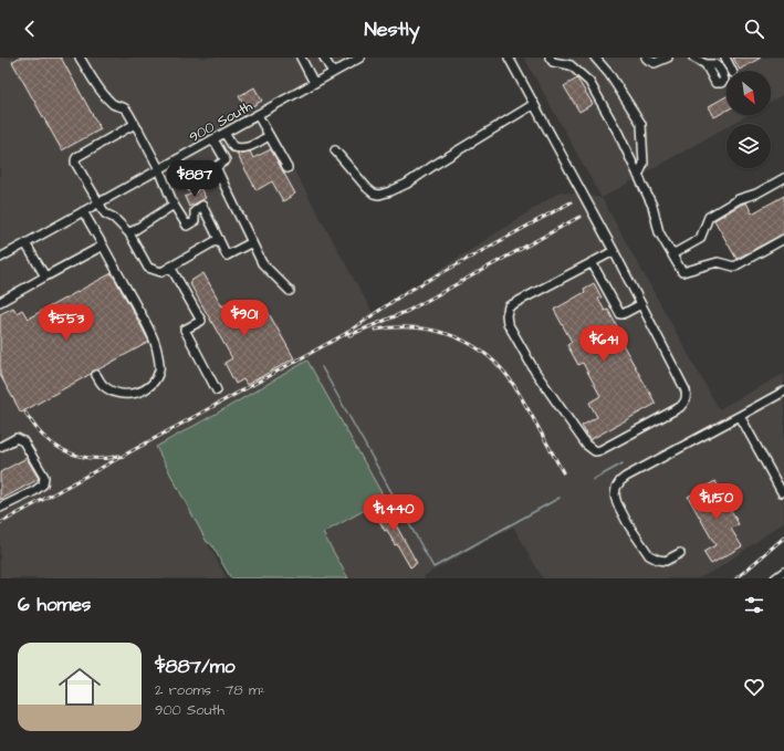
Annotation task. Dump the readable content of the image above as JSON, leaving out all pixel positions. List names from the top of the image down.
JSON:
{
  "streets": {
    "street": ["900 South"]
  },
  "north": "bottom right",
  "page": {
    "header": "Nestly",
    "price": [
      "$887",
      "$901",
      "$553",
      "$641",
      "$1,150",
      "$1,440"
    ],
    "heading": "6 homes",
    "list": [
      {
        "name": "$887/mo",
        "note": "2 rooms · 78 m² · 900 South"
      }
    ]
  }
}
